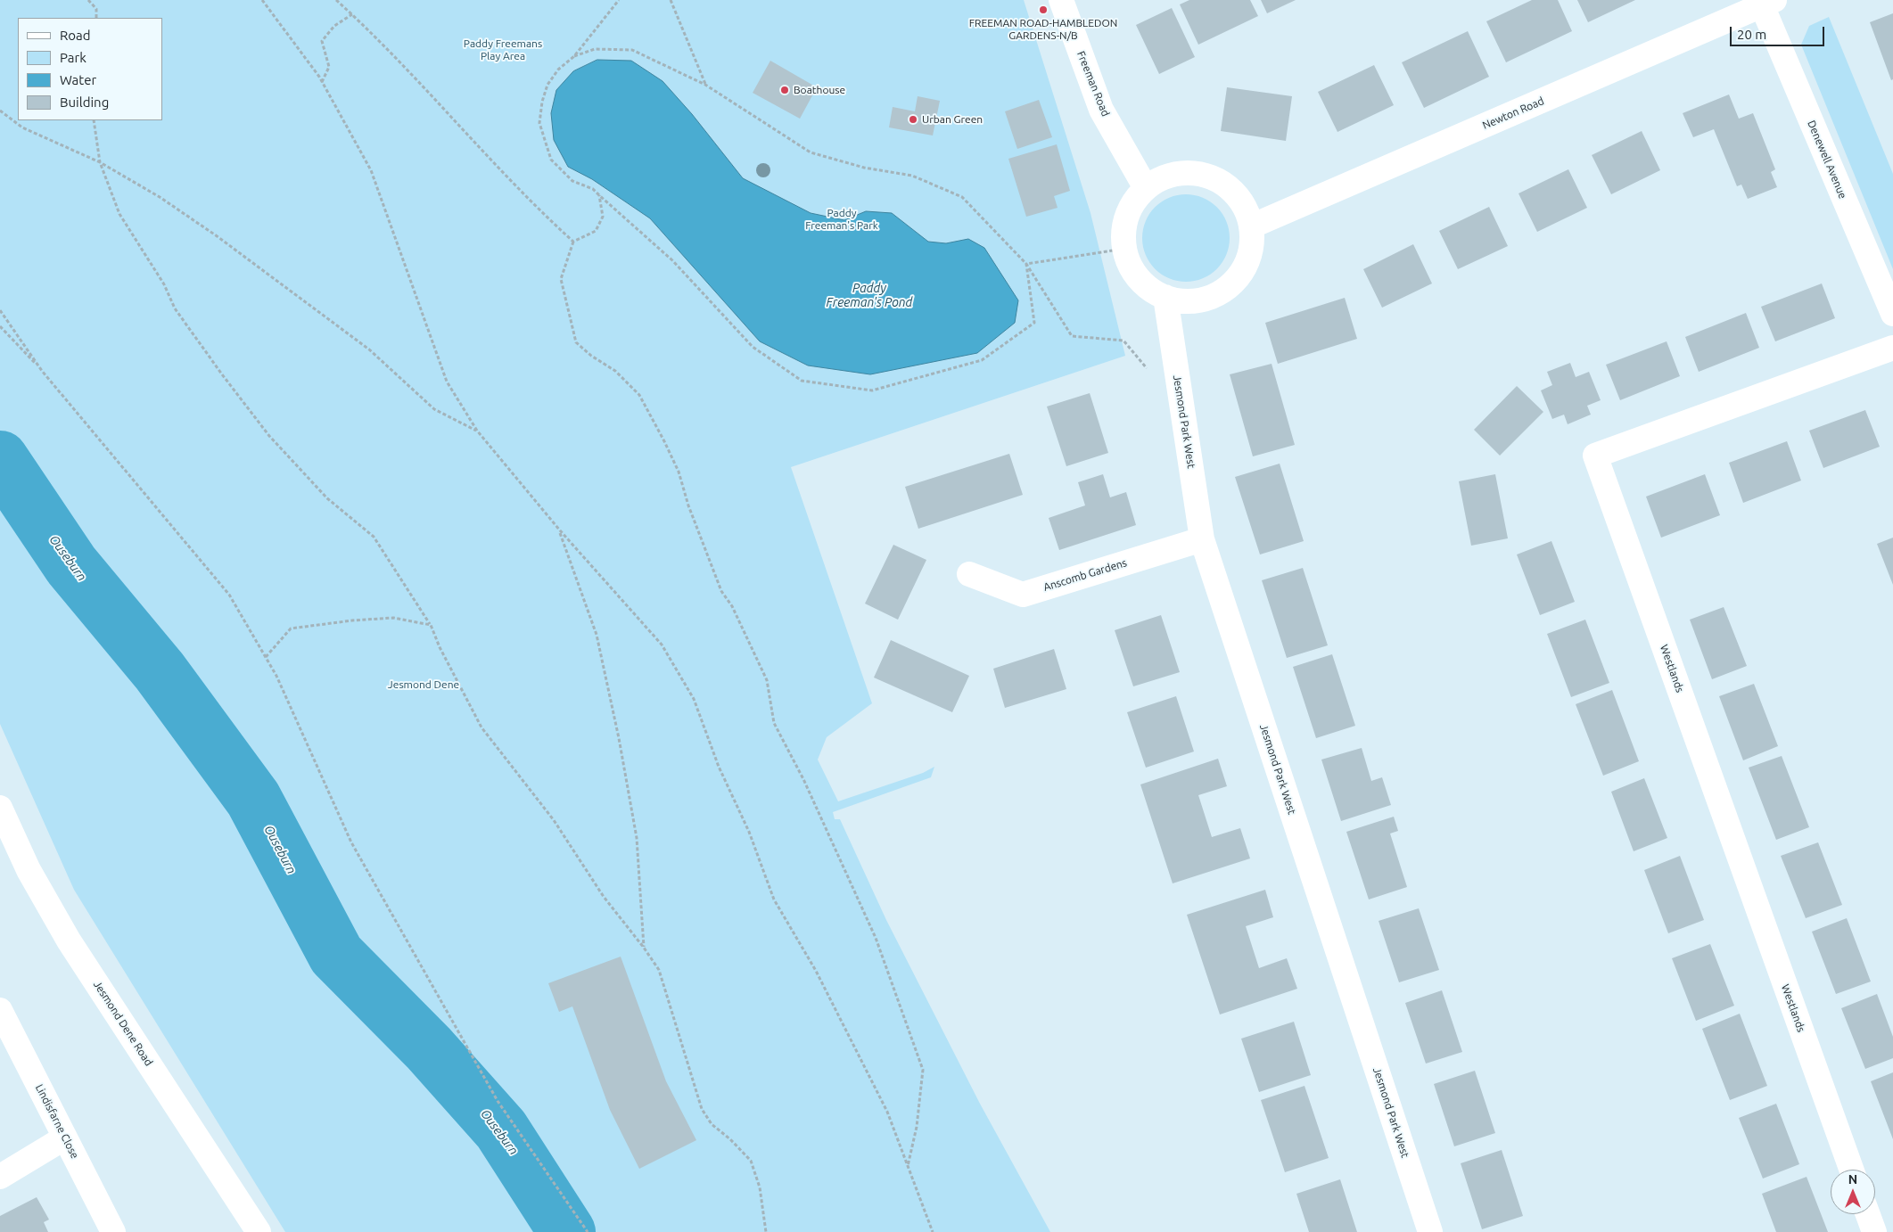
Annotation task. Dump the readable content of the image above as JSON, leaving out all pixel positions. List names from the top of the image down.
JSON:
{
  "streets": {
    "street": [
      "Freeman Road",
      "Newton Road",
      "Denewell Avenue",
      "Jesmond Park West",
      "Anscomb Gardens",
      "Westlands",
      "Jesmond Dene Road",
      "Lindisfarne Close"
    ]
  },
  "crossings": [
    ["Freeman Road", "Newton Road"],
    ["Freeman Road", "Jesmond Park West"],
    ["Newton Road", "Denewell Avenue"],
    ["Newton Road", "Jesmond Park West"],
    ["Jesmond Park West", "Anscomb Gardens"]
  ],
  "water": ["Paddy Freeman's Pond", "Ouseburn"],
  "parks": ["Paddy Freemans Play Area", "Paddy Freeman's Park", "Jesmond Dene"],
  "places": ["FREEMAN ROAD-HAMBLEDON GARDENS-N/B", "Boathouse", "Urban Green"],
  "legend": [
    "Road",
    "Park",
    "Water",
    "Building"
  ],
  "scale_bar": "20 m",
  "north": "top"
}
